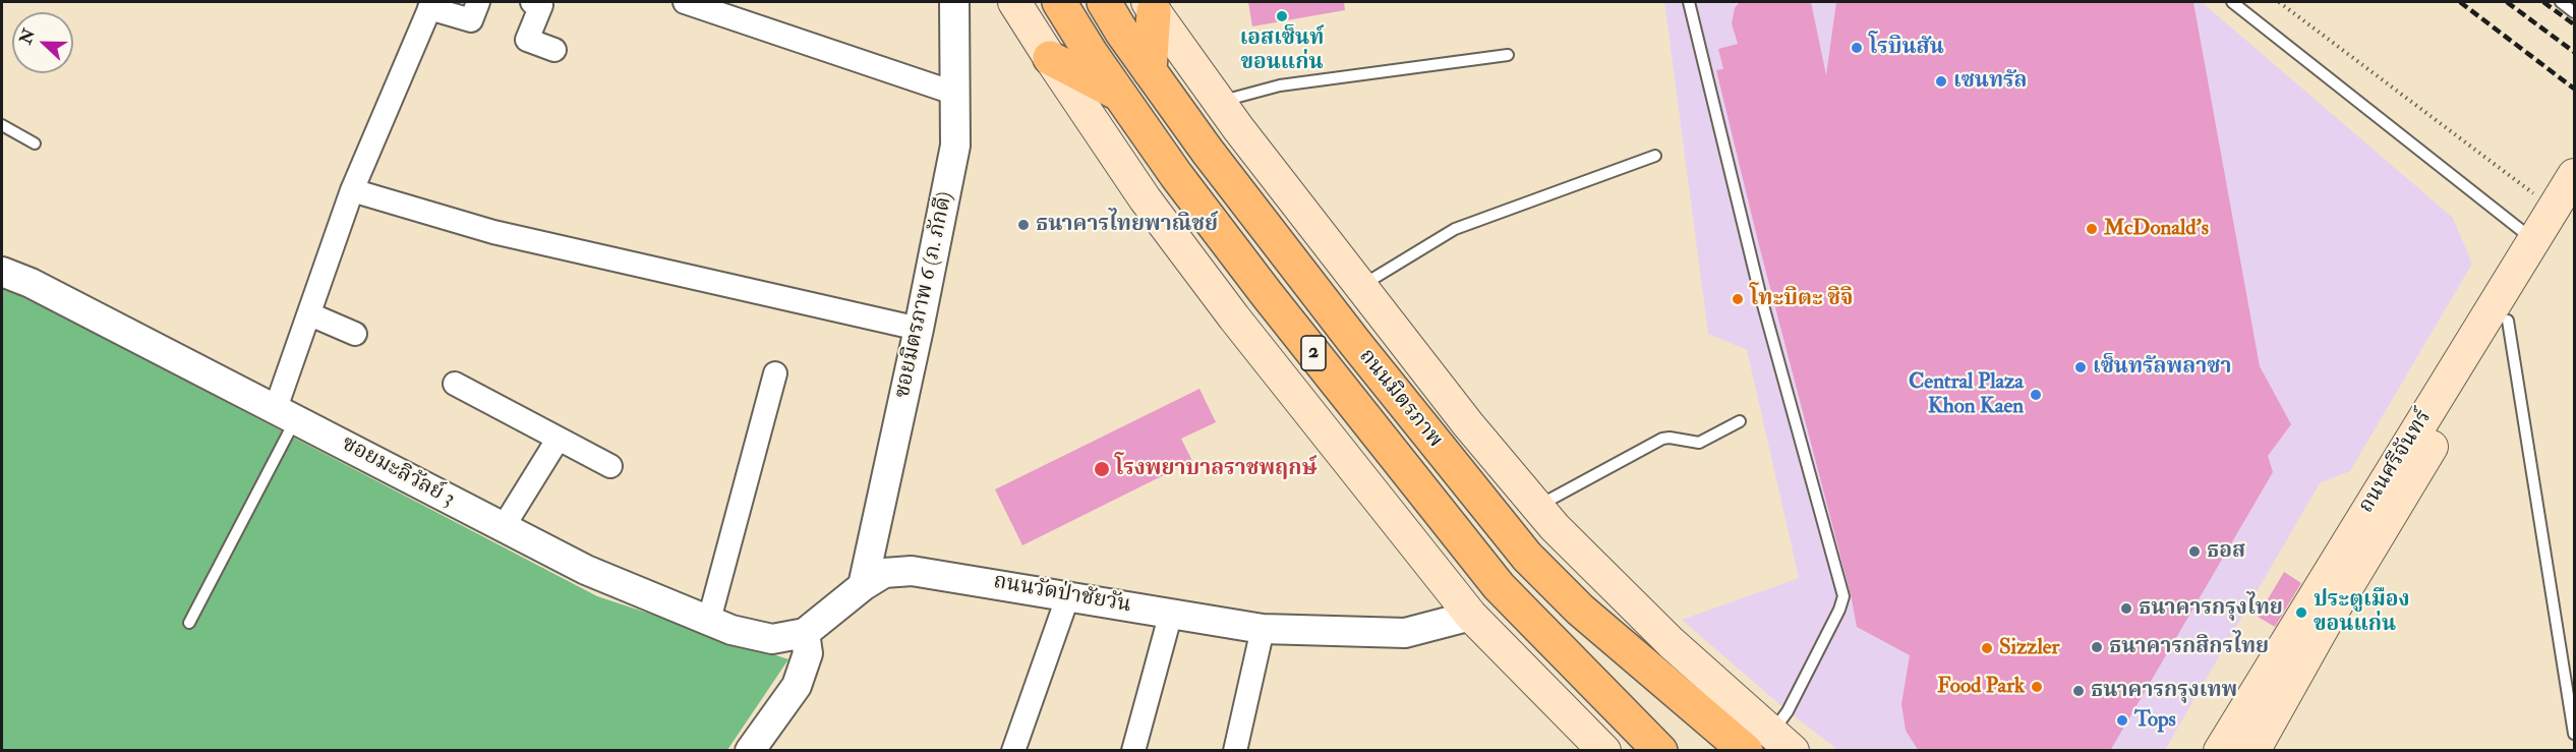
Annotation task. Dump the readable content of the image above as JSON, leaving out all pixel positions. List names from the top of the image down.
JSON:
{
  "streets": {
    "main road": ["2", "ถนนมิตรภาพ", "ถนนศรีจันทร์"],
    "street": ["ซอยมิตรภาพ 6 (ภ. ภักดี)", "ซอยมะลิวัลย์ 3", "ถนนวัดป่าชัยวัน"]
  },
  "crossings": [
    ["ซอยมิตรภาพ 6 (ภ. ภักดี)", "ถนนวัดป่าชัยวัน"],
    ["2", "ถนนวัดป่าชัยวัน"],
    ["ซอยมะลิวัลย์ 3", "ถนนวัดป่าชัยวัน"]
  ],
  "places": [
    "เอสเซ็นท์ ขอนแก่น",
    "โรบินสัน",
    "เซนทรัล",
    "ธนาคารไทยพาณิชย์",
    "McDonald's",
    "โทะบิตะ ชิจิ",
    "เซ็นทรัลพลาซา",
    "Central Plaza Khon Kaen",
    "โรงพยาบาลราชพฤกษ์",
    "ธอส",
    "ธนาคารกรุงไทย",
    "ประตูเมือง ขอนแก่น",
    "ธนาคารกสิกรไทย",
    "Sizzler",
    "Food Park",
    "ธนาคารกรุงเทพ",
    "Tops"
  ],
  "north": "left"
}
